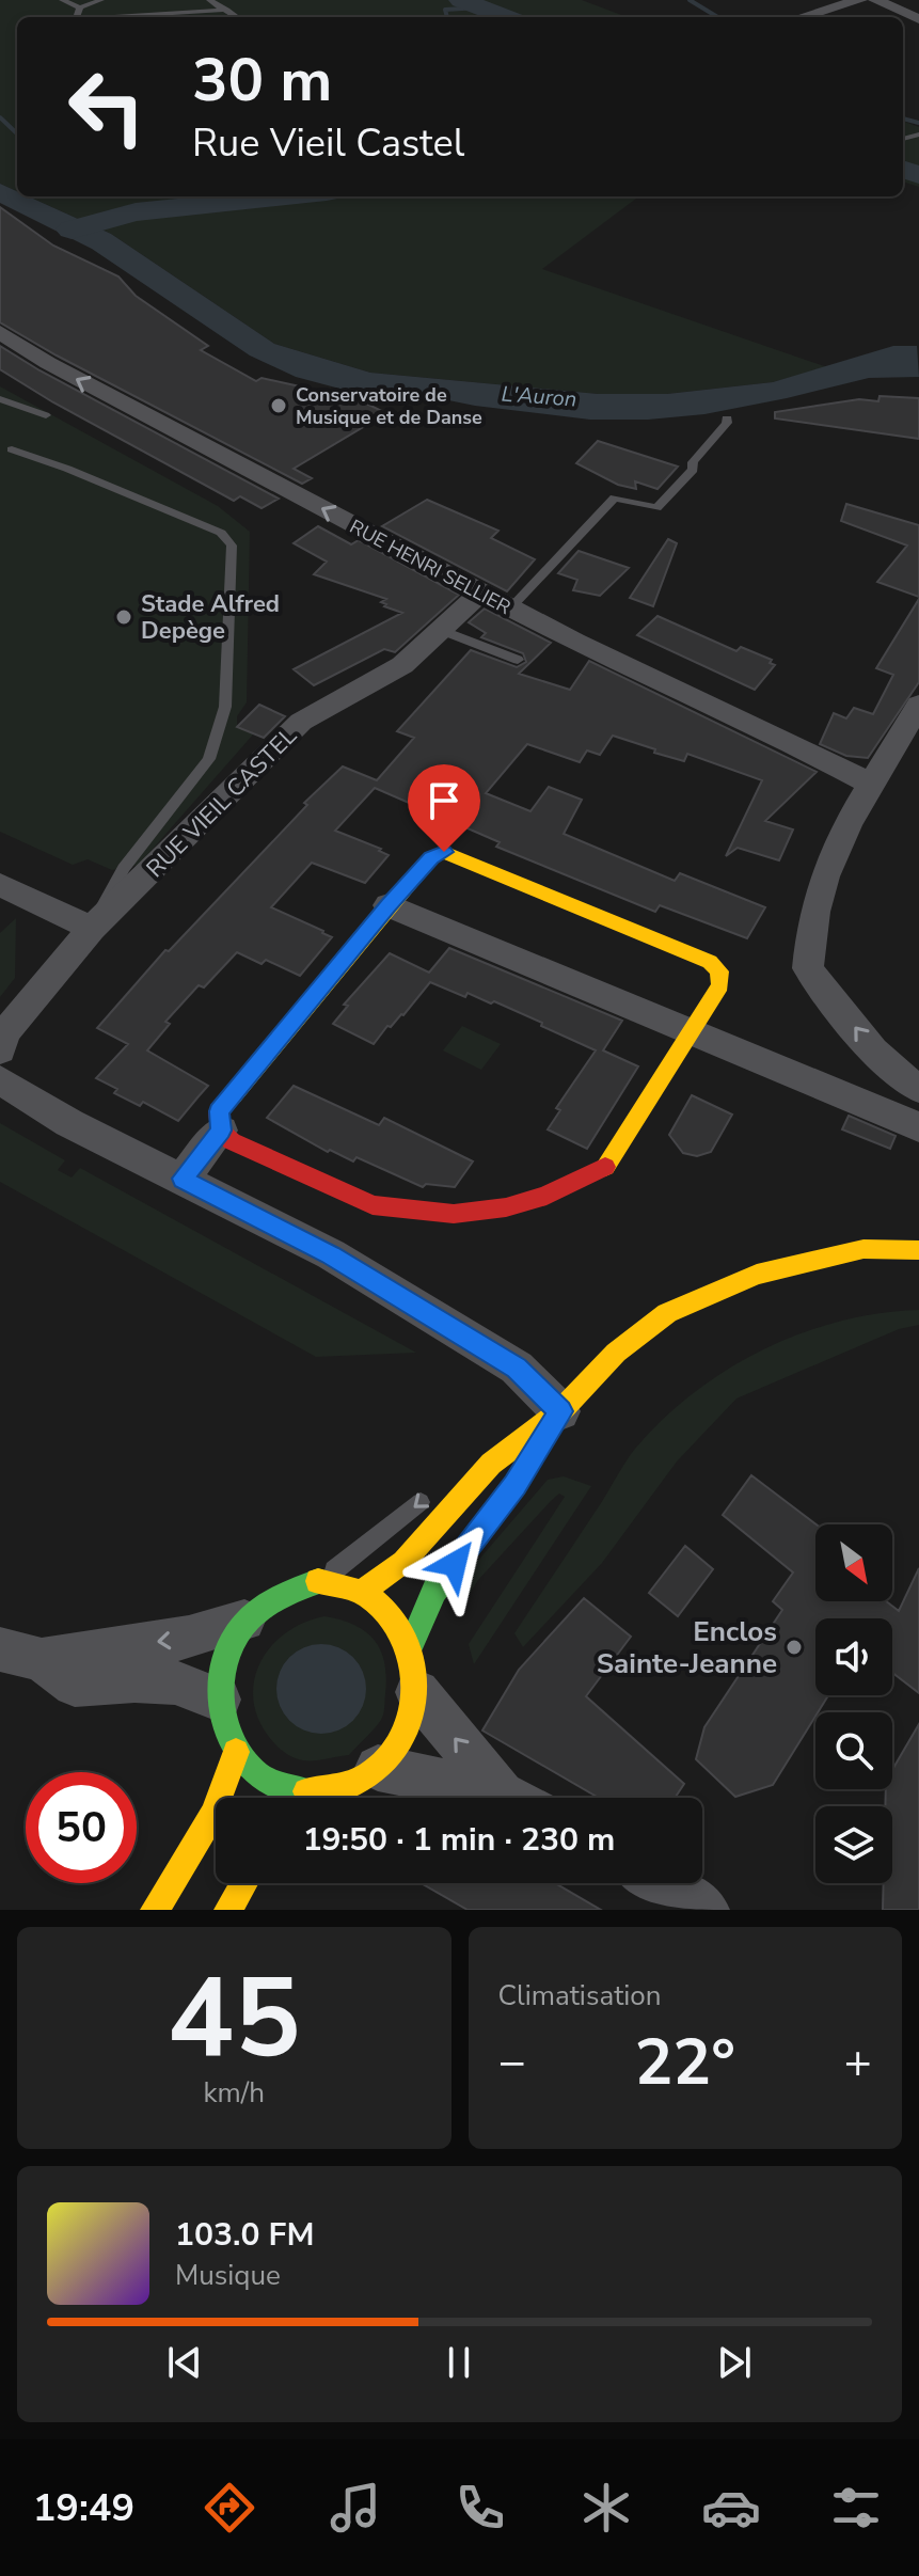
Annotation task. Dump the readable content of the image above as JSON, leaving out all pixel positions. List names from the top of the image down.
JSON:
{
  "streets": {
    "street": ["RUE HENRI SELLIER", "RUE VIEIL CASTEL"]
  },
  "crossings": [
    ["RUE HENRI SELLIER", "RUE VIEIL CASTEL"]
  ],
  "one_way": ["RUE HENRI SELLIER"],
  "water": ["L'Auron"],
  "places": ["Conservatoire de Musique et de Danse", "Stade Alfred Depège", "Enclos Sainte-Jeanne"],
  "north": "bottom right",
  "page": {
    "turn": ["30 m", "Rue Vieil Castel"],
    "limit": "50",
    "trip": "19:50 · 1 min · 230 m",
    "tile": [
      ["45", "km/h"],
      "Climatisation"
    ],
    "heat": ["−", "22°", "+"],
    "song": ["103.0 FM", "Musique"],
    "tabs": "19:49"
  }
}
